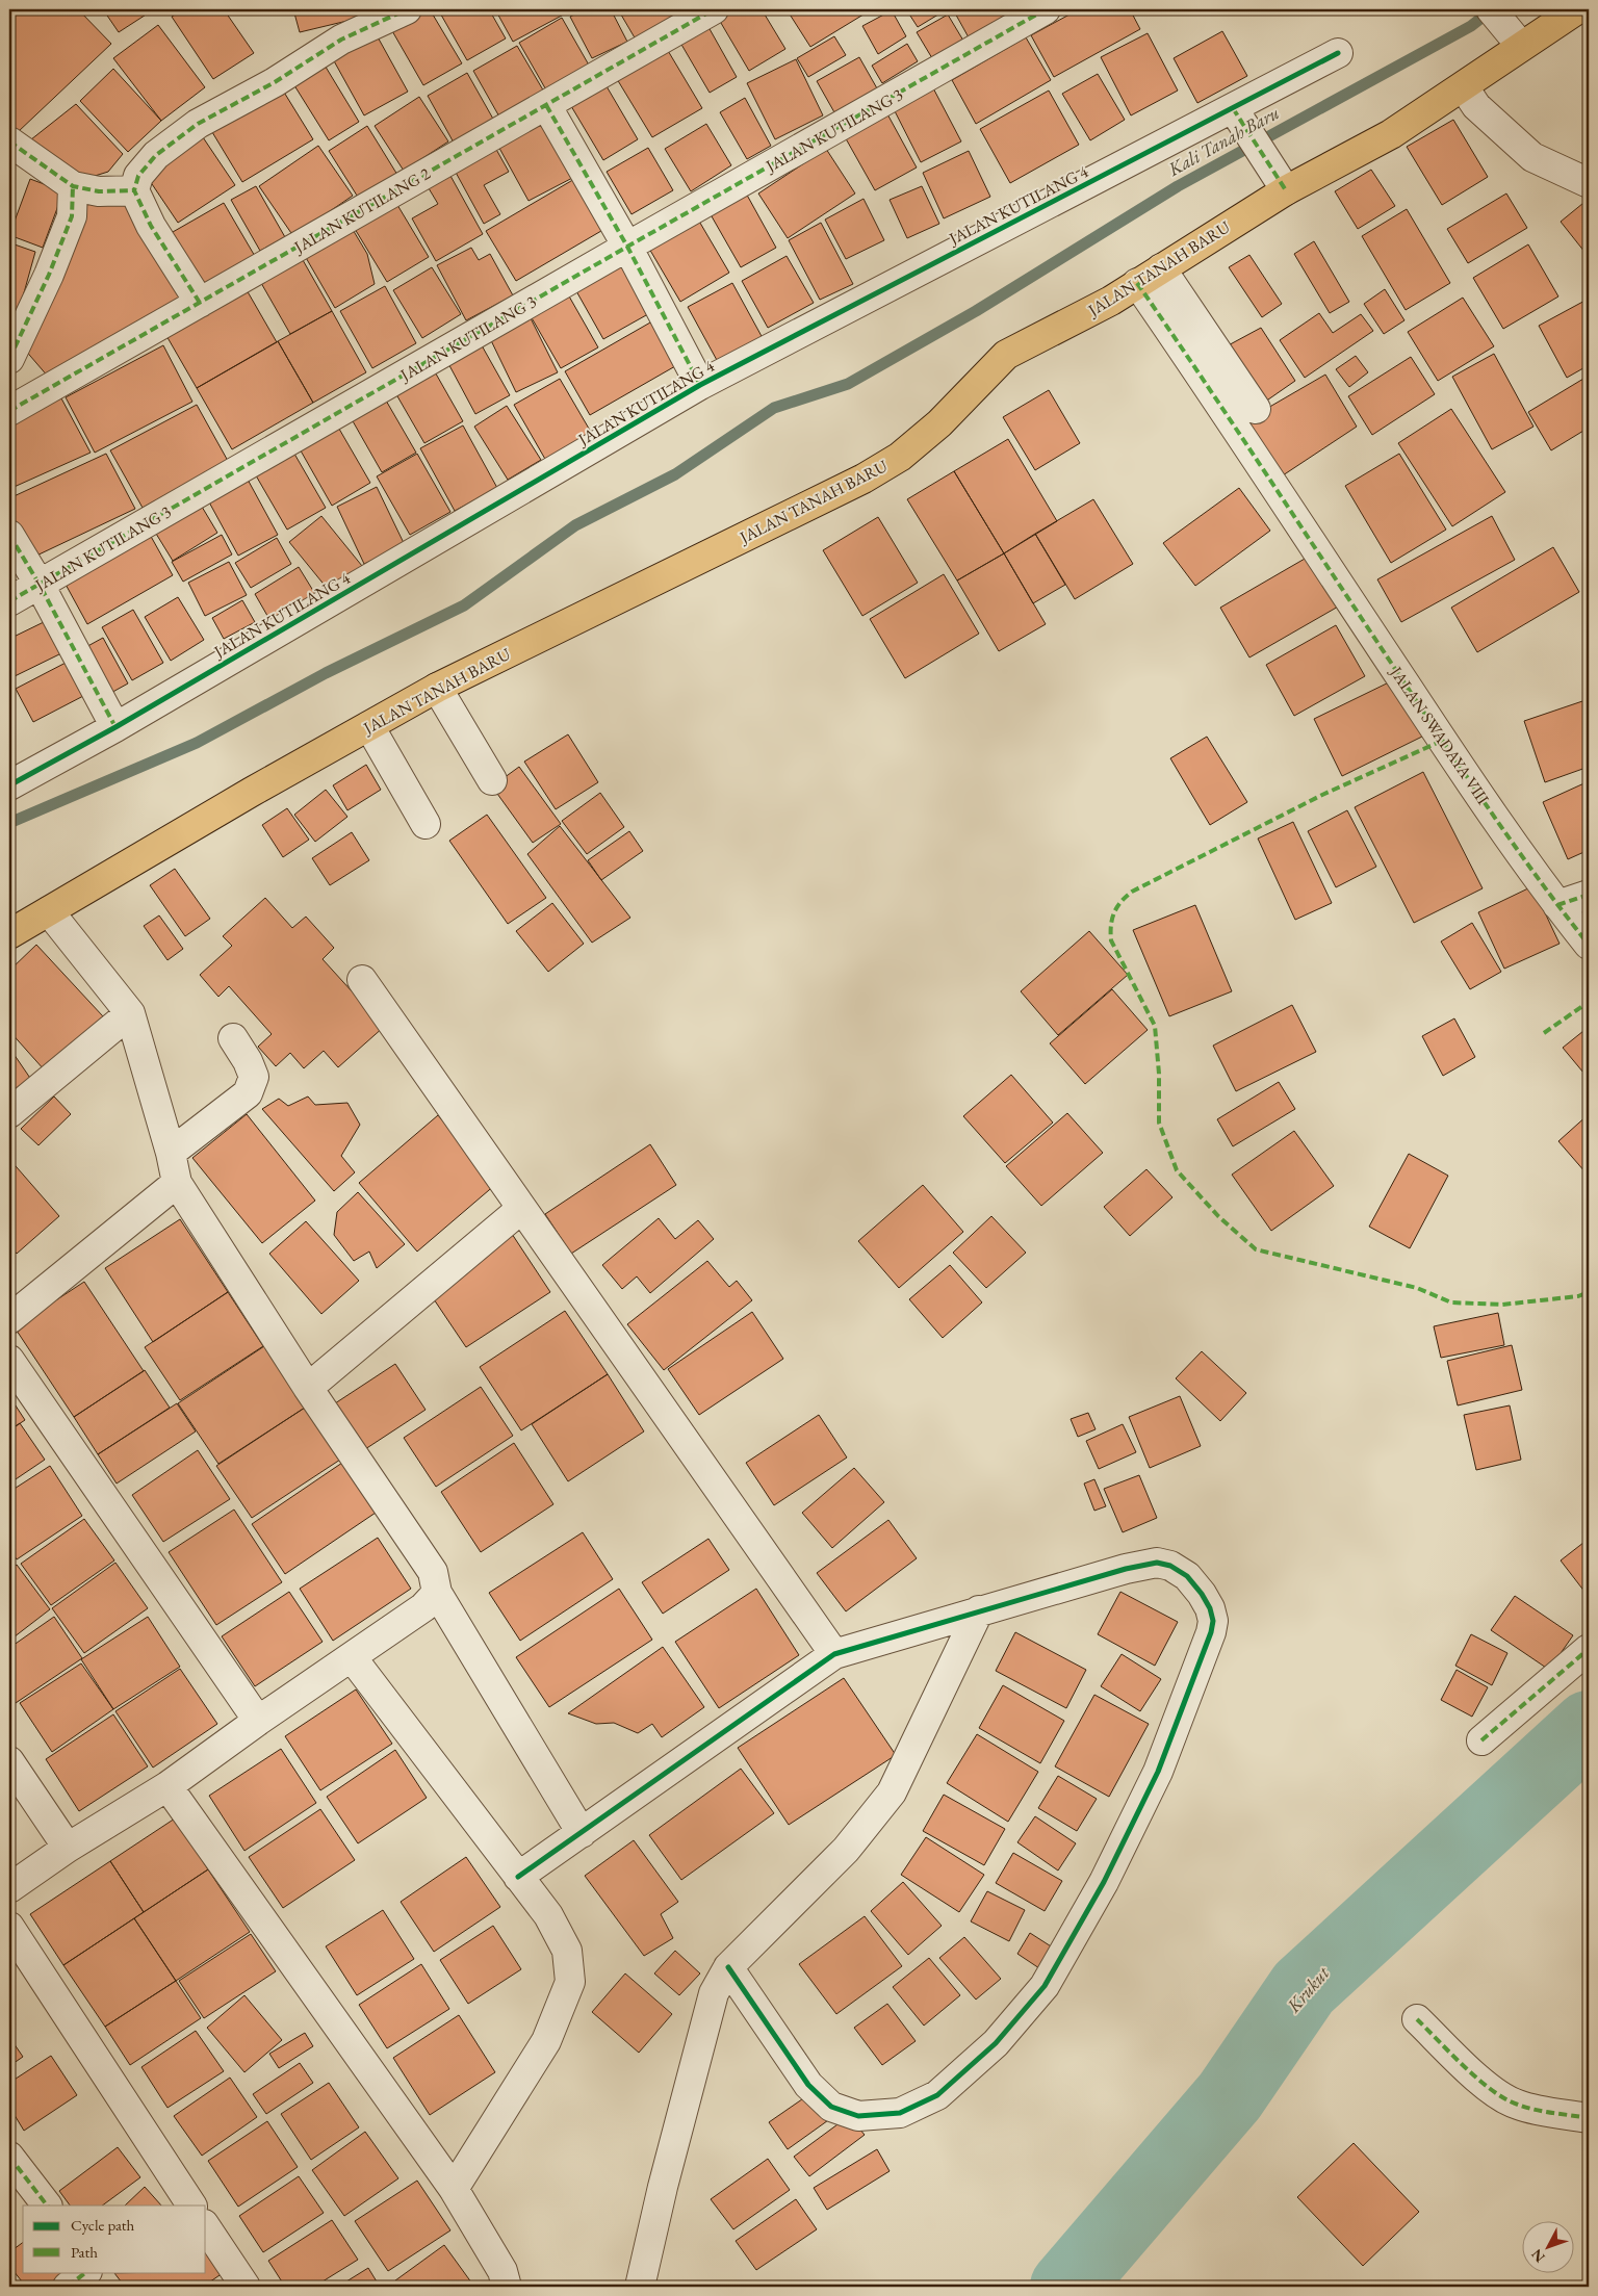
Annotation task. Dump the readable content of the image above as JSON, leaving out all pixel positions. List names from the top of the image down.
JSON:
{
  "streets": {
    "main road": ["JALAN TANAH BARU"],
    "street": [
      "JALAN KUTILANG 3",
      "JALAN KUTILANG 4",
      "JALAN KUTILANG 2",
      "JALAN SWADAYA VIII"
    ]
  },
  "crossings": [
    ["JALAN TANAH BARU", "JALAN SWADAYA VIII"]
  ],
  "water": ["Kali Tanah Baru", "Krukut"],
  "legend": ["Cycle path", "Path"],
  "north": "bottom left"
}
